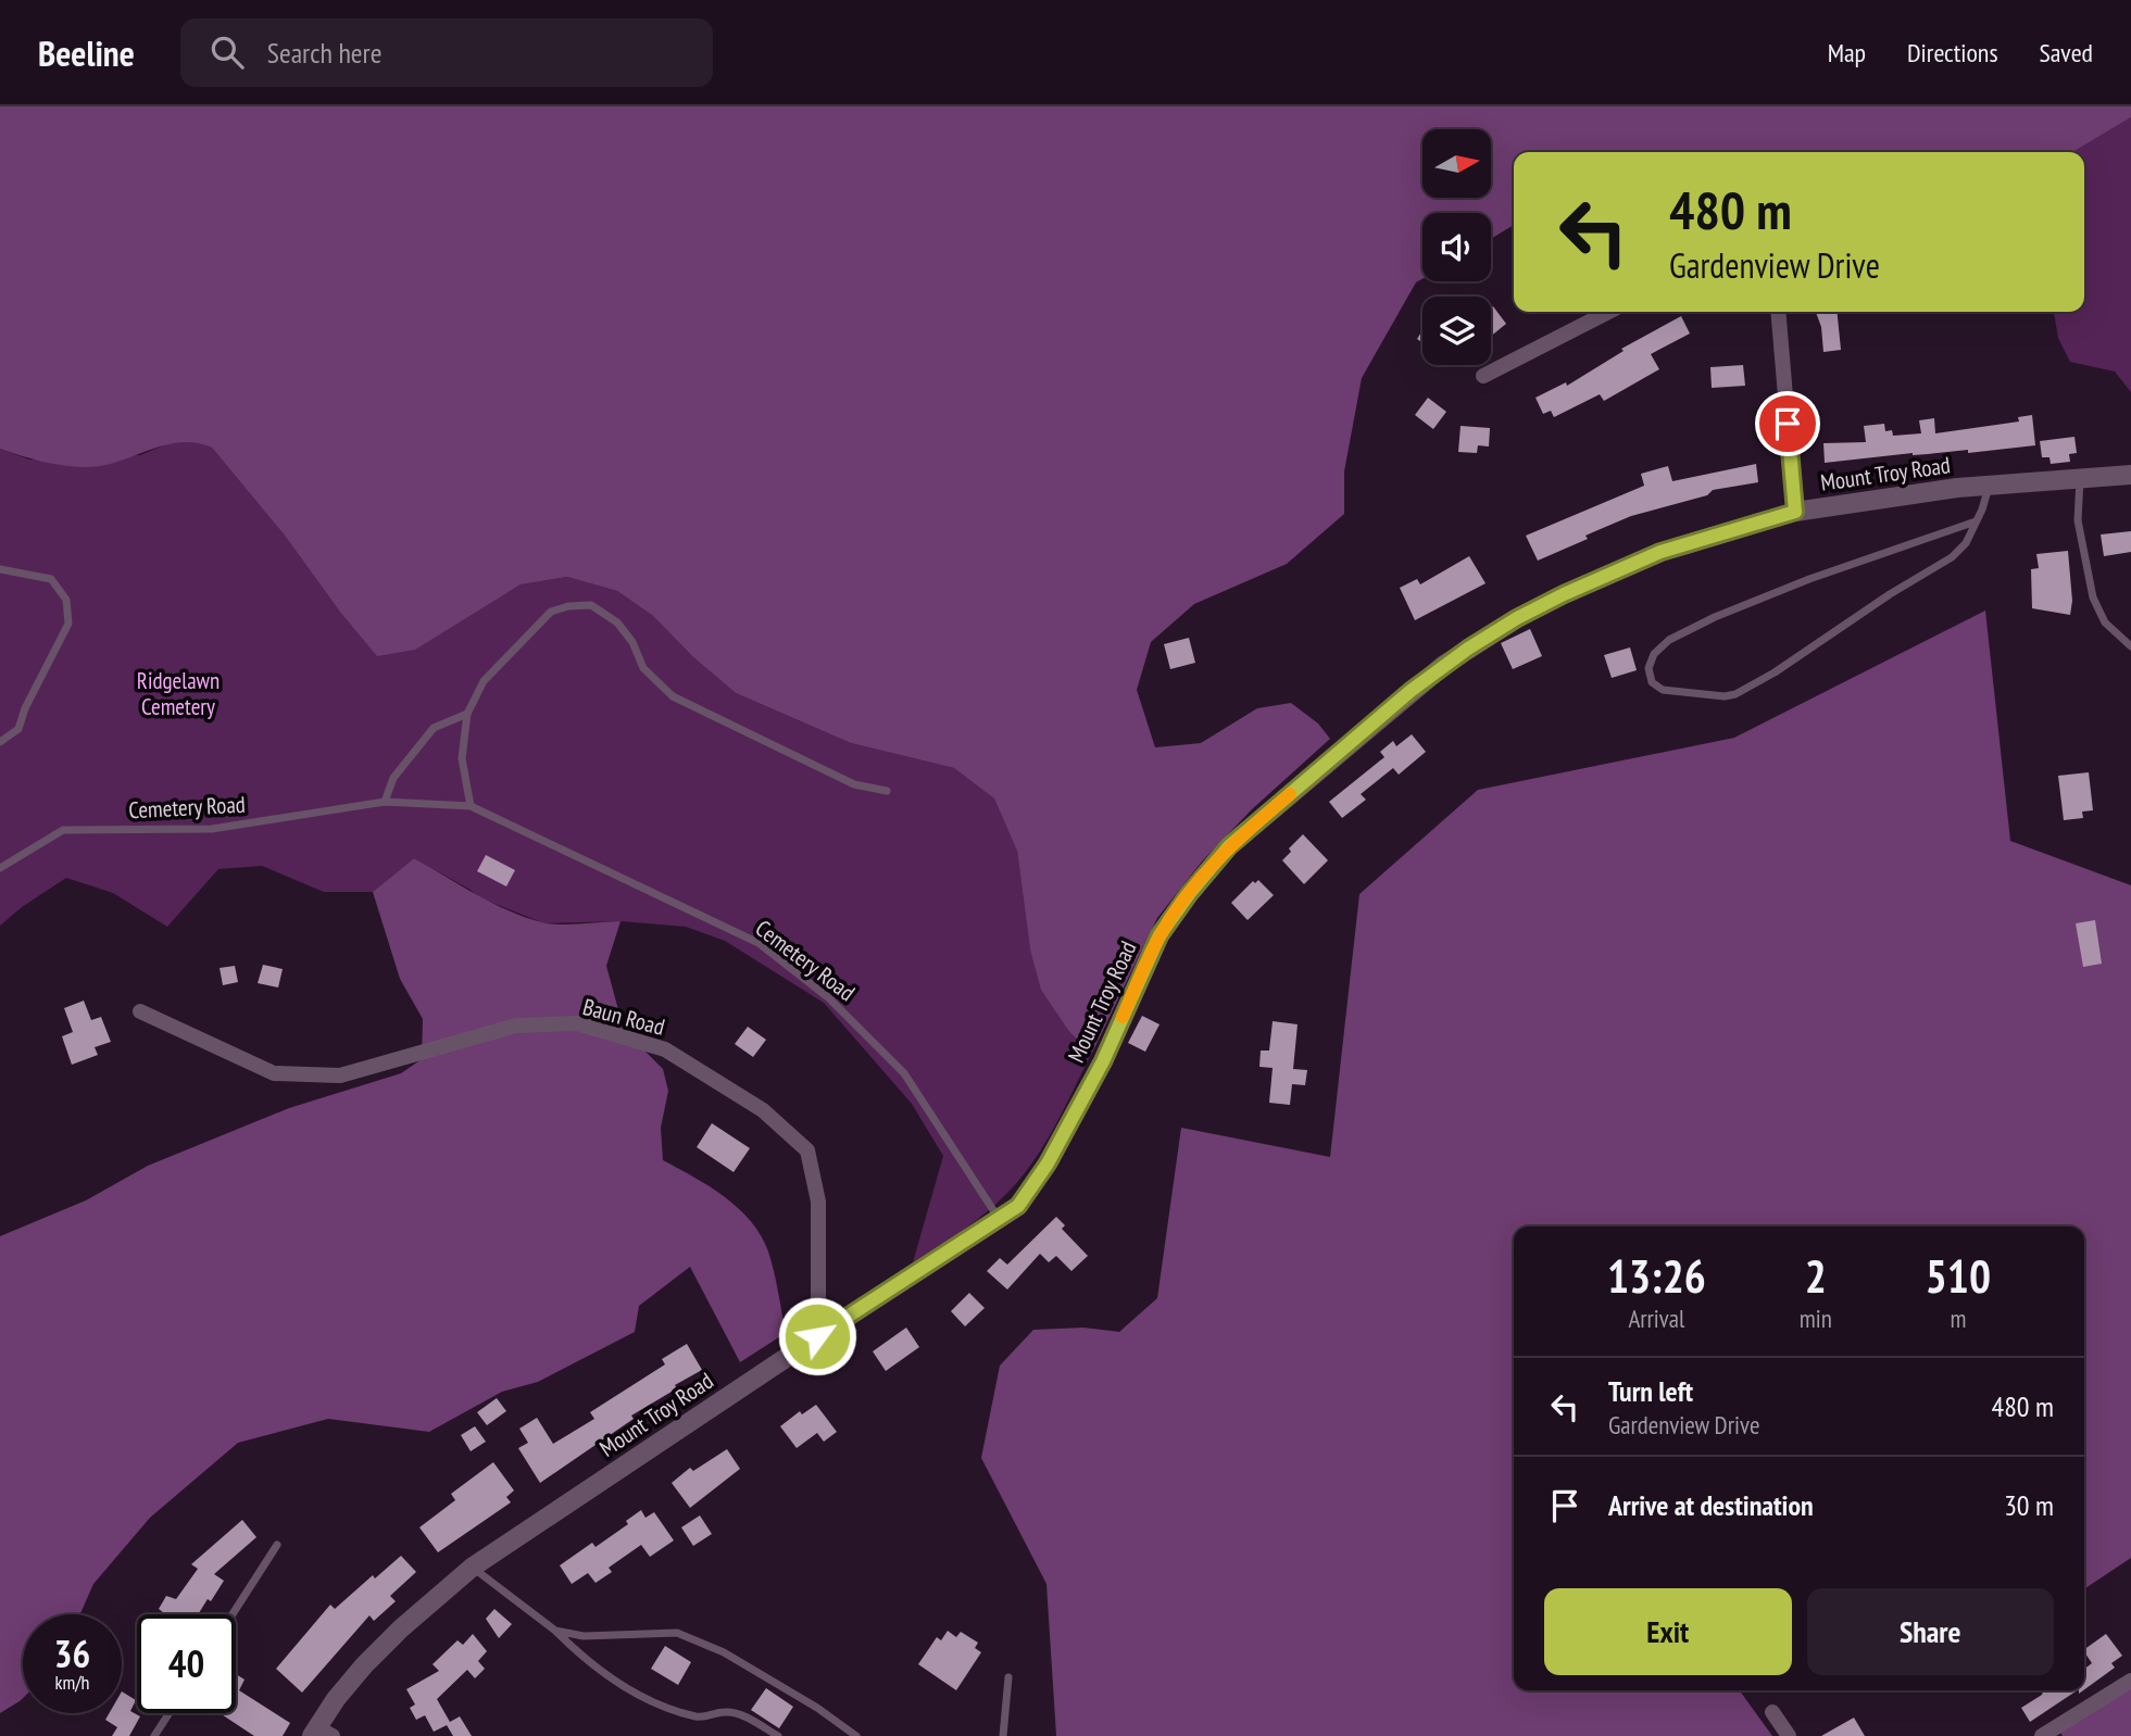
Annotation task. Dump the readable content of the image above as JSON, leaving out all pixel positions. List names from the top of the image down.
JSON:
{
  "streets": {
    "street": ["Mount Troy Road", "Baun Road"],
    "lane": ["Cemetery Road"]
  },
  "crossings": [
    ["Mount Troy Road", "Cemetery Road"],
    ["Mount Troy Road", "Baun Road"]
  ],
  "parks": ["Ridgelawn Cemetery"],
  "north": "right",
  "page": {
    "header": "Beeline",
    "search": "Search here",
    "nav": ["Map", "Directions", "Saved"],
    "turn": ["480 m", "Gardenview Drive"],
    "eta": [
      "13:26",
      "Arrival",
      "2",
      "min",
      "510",
      "m"
    ],
    "list": [
      {
        "name": "Turn left",
        "note": "Gardenview Drive",
        "value": "480 m"
      },
      {
        "name": "Arrive at destination",
        "value": "30 m"
      }
    ],
    "buttons": ["Exit", "Share"],
    "speed": "36 km/h",
    "limit": "40"
  }
}
